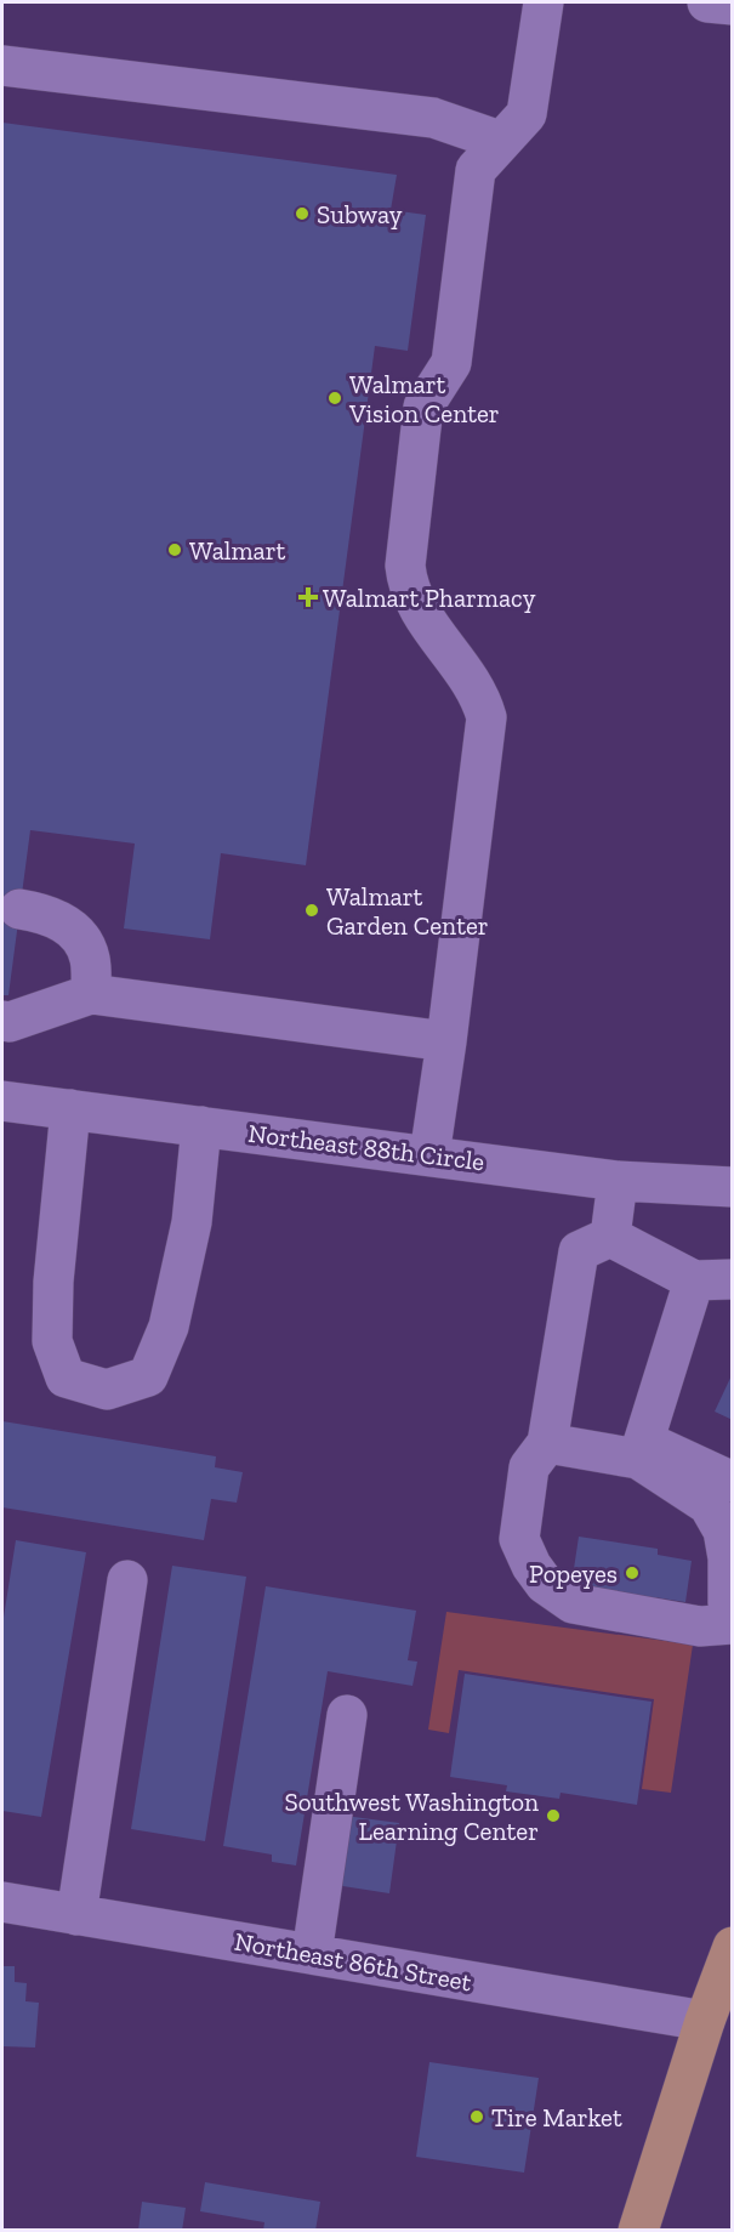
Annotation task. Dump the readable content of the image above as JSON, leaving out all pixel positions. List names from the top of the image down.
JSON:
{
  "streets": {
    "street": ["Northeast 88th Circle", "Northeast 86th Street"]
  },
  "places": {
    "other": [
      "Subway",
      "Walmart Vision Center",
      "Walmart",
      "Walmart Garden Center",
      "Popeyes",
      "Southwest Washington Learning Center",
      "Tire Market"
    ],
    "health": ["Walmart Pharmacy"]
  }
}
